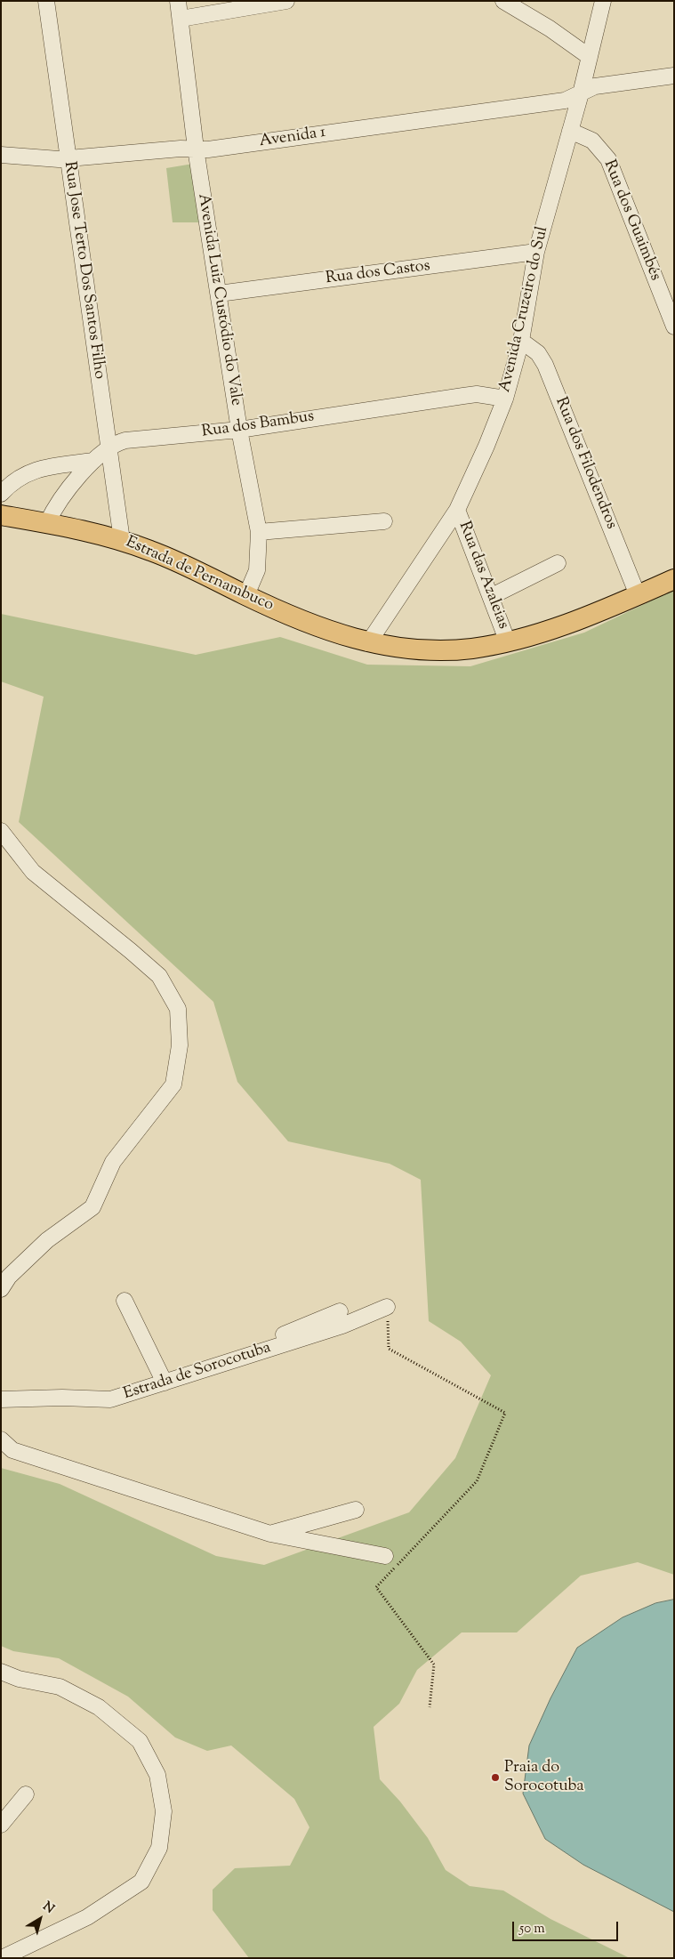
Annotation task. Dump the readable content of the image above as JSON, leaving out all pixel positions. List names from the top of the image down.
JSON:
{
  "streets": {
    "main road": ["Estrada de Pernambuco"],
    "street": [
      "Avenida 1",
      "Rua dos Guaimbés",
      "Rua Jose Terto Dos Santos Filho",
      "Rua dos Castos",
      "Avenida Luiz Custódio do Vale",
      "Avenida Cruzeiro do Sul",
      "Rua dos Bambus",
      "Rua dos Filodendros",
      "Rua das Azaleias",
      "Estrada de Sorocotuba"
    ]
  },
  "crossings": [
    ["Avenida 1", "Rua Jose Terto Dos Santos Filho"],
    ["Avenida 1", "Avenida Luiz Custódio do Vale"],
    ["Avenida 1", "Avenida Cruzeiro do Sul"],
    ["Rua dos Guaimbés", "Avenida Cruzeiro do Sul"],
    ["Rua Jose Terto Dos Santos Filho", "Rua dos Bambus"],
    ["Rua Jose Terto Dos Santos Filho", "Estrada de Pernambuco"],
    ["Rua dos Castos", "Avenida Luiz Custódio do Vale"],
    ["Rua dos Castos", "Avenida Cruzeiro do Sul"],
    ["Avenida Luiz Custódio do Vale", "Rua dos Bambus"],
    ["Avenida Luiz Custódio do Vale", "Estrada de Pernambuco"],
    ["Avenida Cruzeiro do Sul", "Rua dos Bambus"],
    ["Avenida Cruzeiro do Sul", "Rua dos Filodendros"],
    ["Avenida Cruzeiro do Sul", "Estrada de Pernambuco"],
    ["Avenida Cruzeiro do Sul", "Rua das Azaleias"],
    ["Rua dos Bambus", "Estrada de Pernambuco"],
    ["Rua dos Filodendros", "Estrada de Pernambuco"],
    ["Estrada de Pernambuco", "Rua das Azaleias"]
  ],
  "places": ["Praia do Sorocotuba"],
  "scale_bar": "50 m",
  "north": "top right"
}
